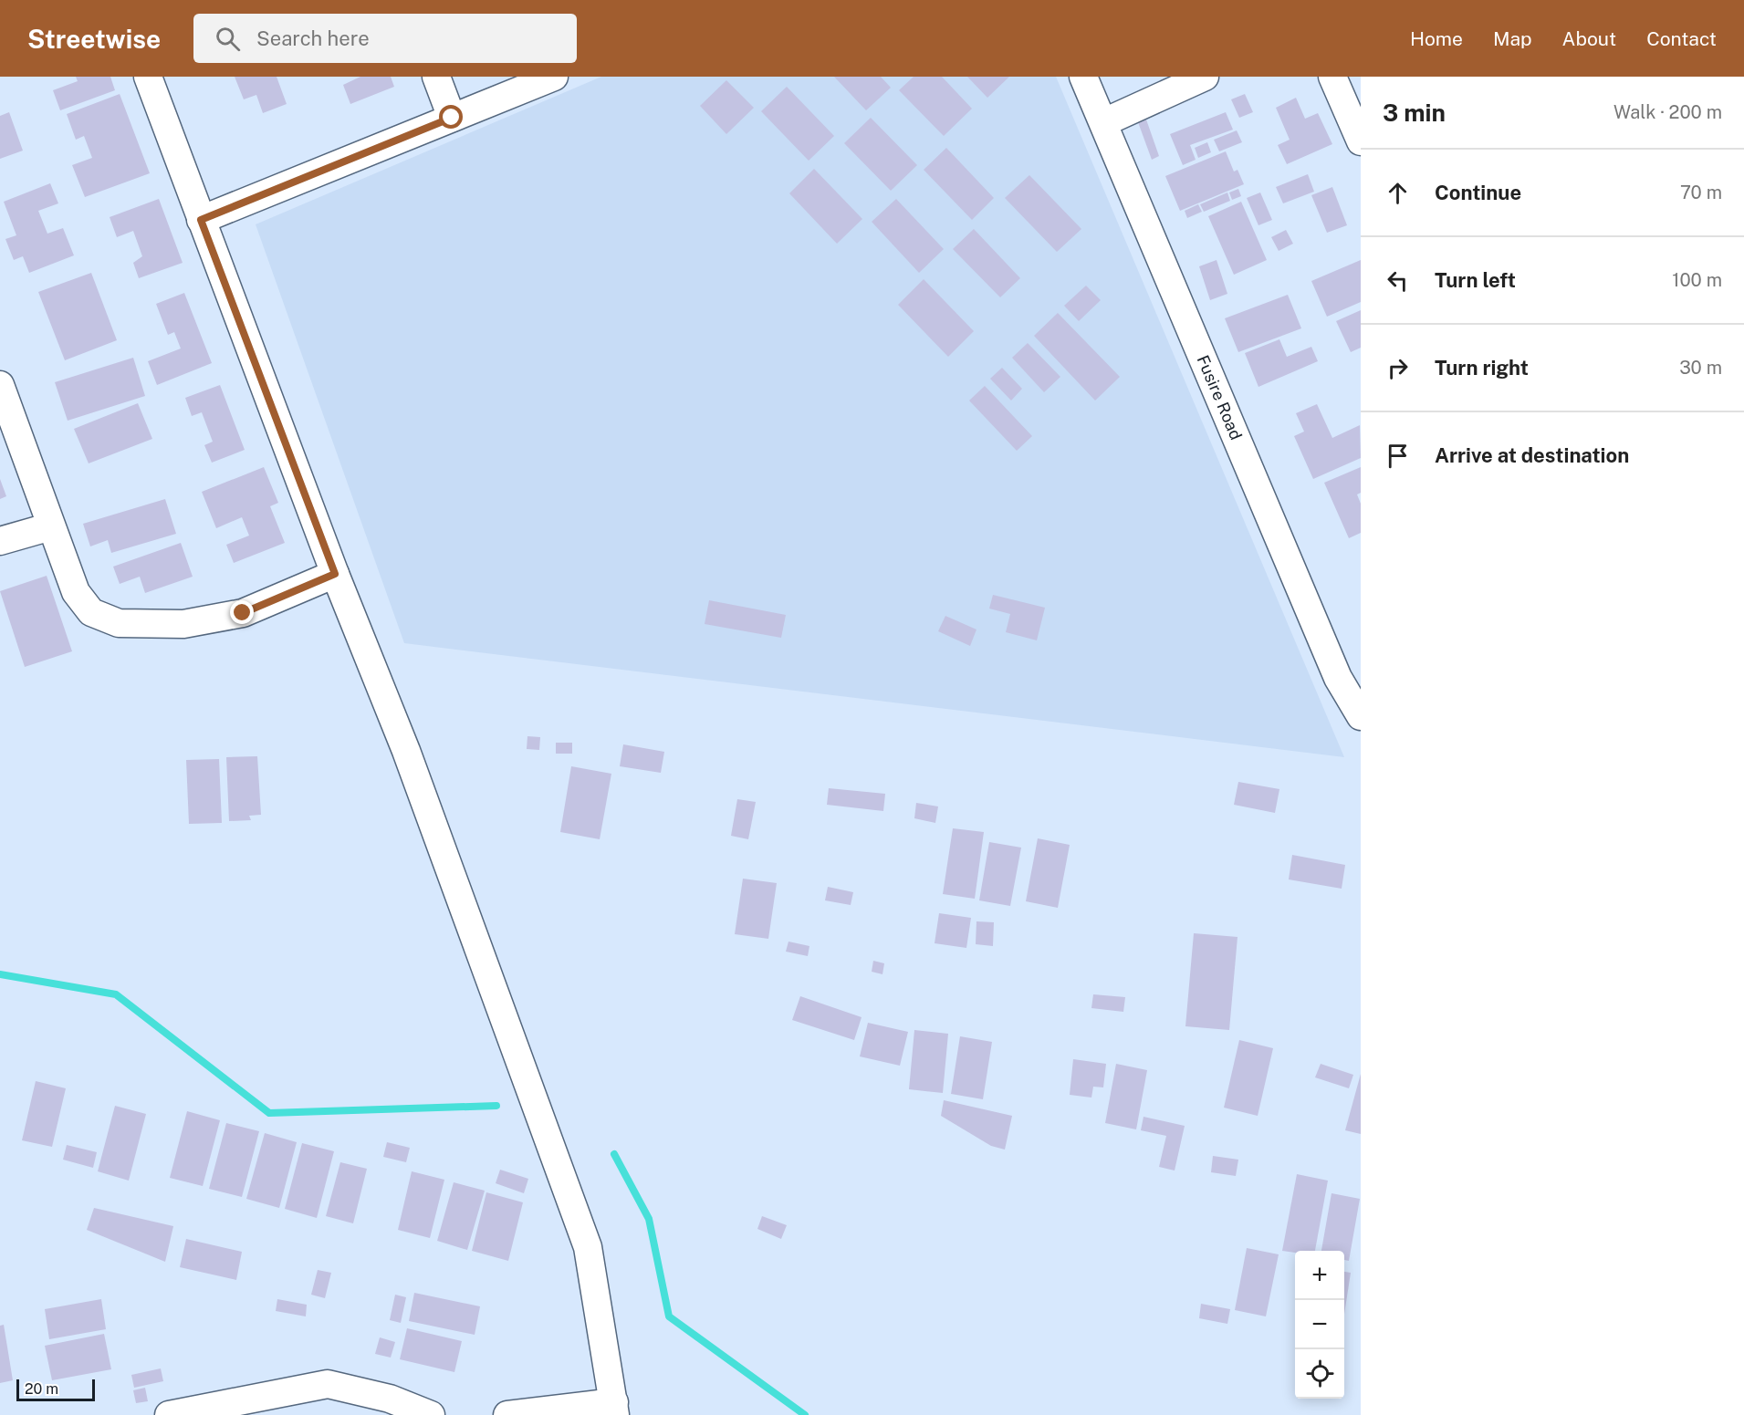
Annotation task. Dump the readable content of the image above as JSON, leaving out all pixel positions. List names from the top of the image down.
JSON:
{
  "streets": {
    "street": ["Fusire Road"]
  },
  "scale_bar": "20 m",
  "page": {
    "header": "Streetwise",
    "search": "Search here",
    "nav": [
      "Home",
      "Map",
      "About",
      "Contact"
    ],
    "heading": ["3 min", "Walk · 200 m"],
    "list": [
      ["Continue", "70 m"],
      ["Turn left", "100 m"],
      ["Turn right", "30 m"],
      "Arrive at destination"
    ],
    "map_buttons": ["+", "−"],
    "scale": "20 m"
  }
}
